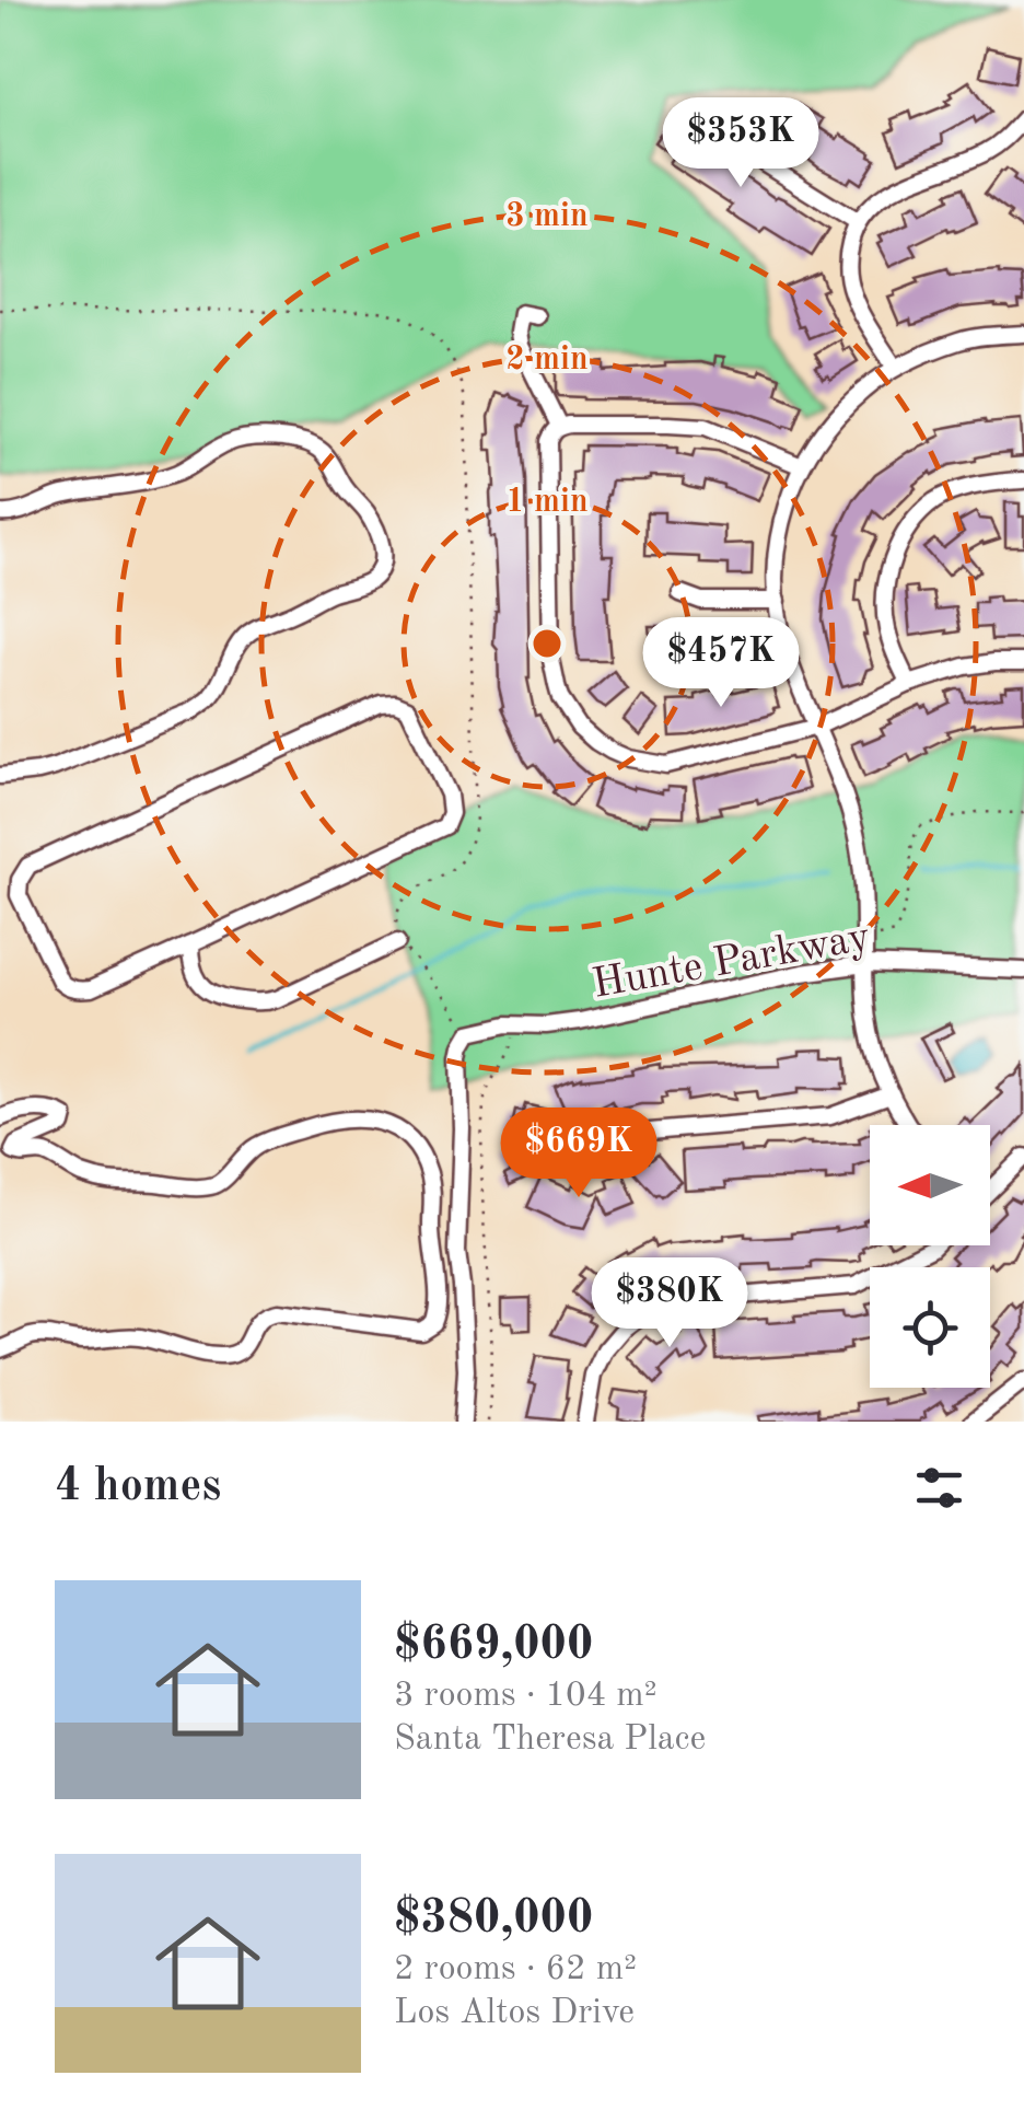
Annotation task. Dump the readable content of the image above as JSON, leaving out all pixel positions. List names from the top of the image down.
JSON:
{
  "streets": {
    "street": ["Hunte Parkway"]
  },
  "north": "left",
  "page": {
    "price": [
      "$353K",
      "$457K",
      "$669K",
      "$380K"
    ],
    "heading": "4 homes",
    "list": [
      {
        "name": "$669,000",
        "note": "3 rooms · 104 m² · Santa Theresa Place"
      },
      {
        "name": "$380,000",
        "note": "2 rooms · 62 m² · Los Altos Drive"
      }
    ]
  },
  "rings": ["3 min", "2 min", "1 min"]
}
